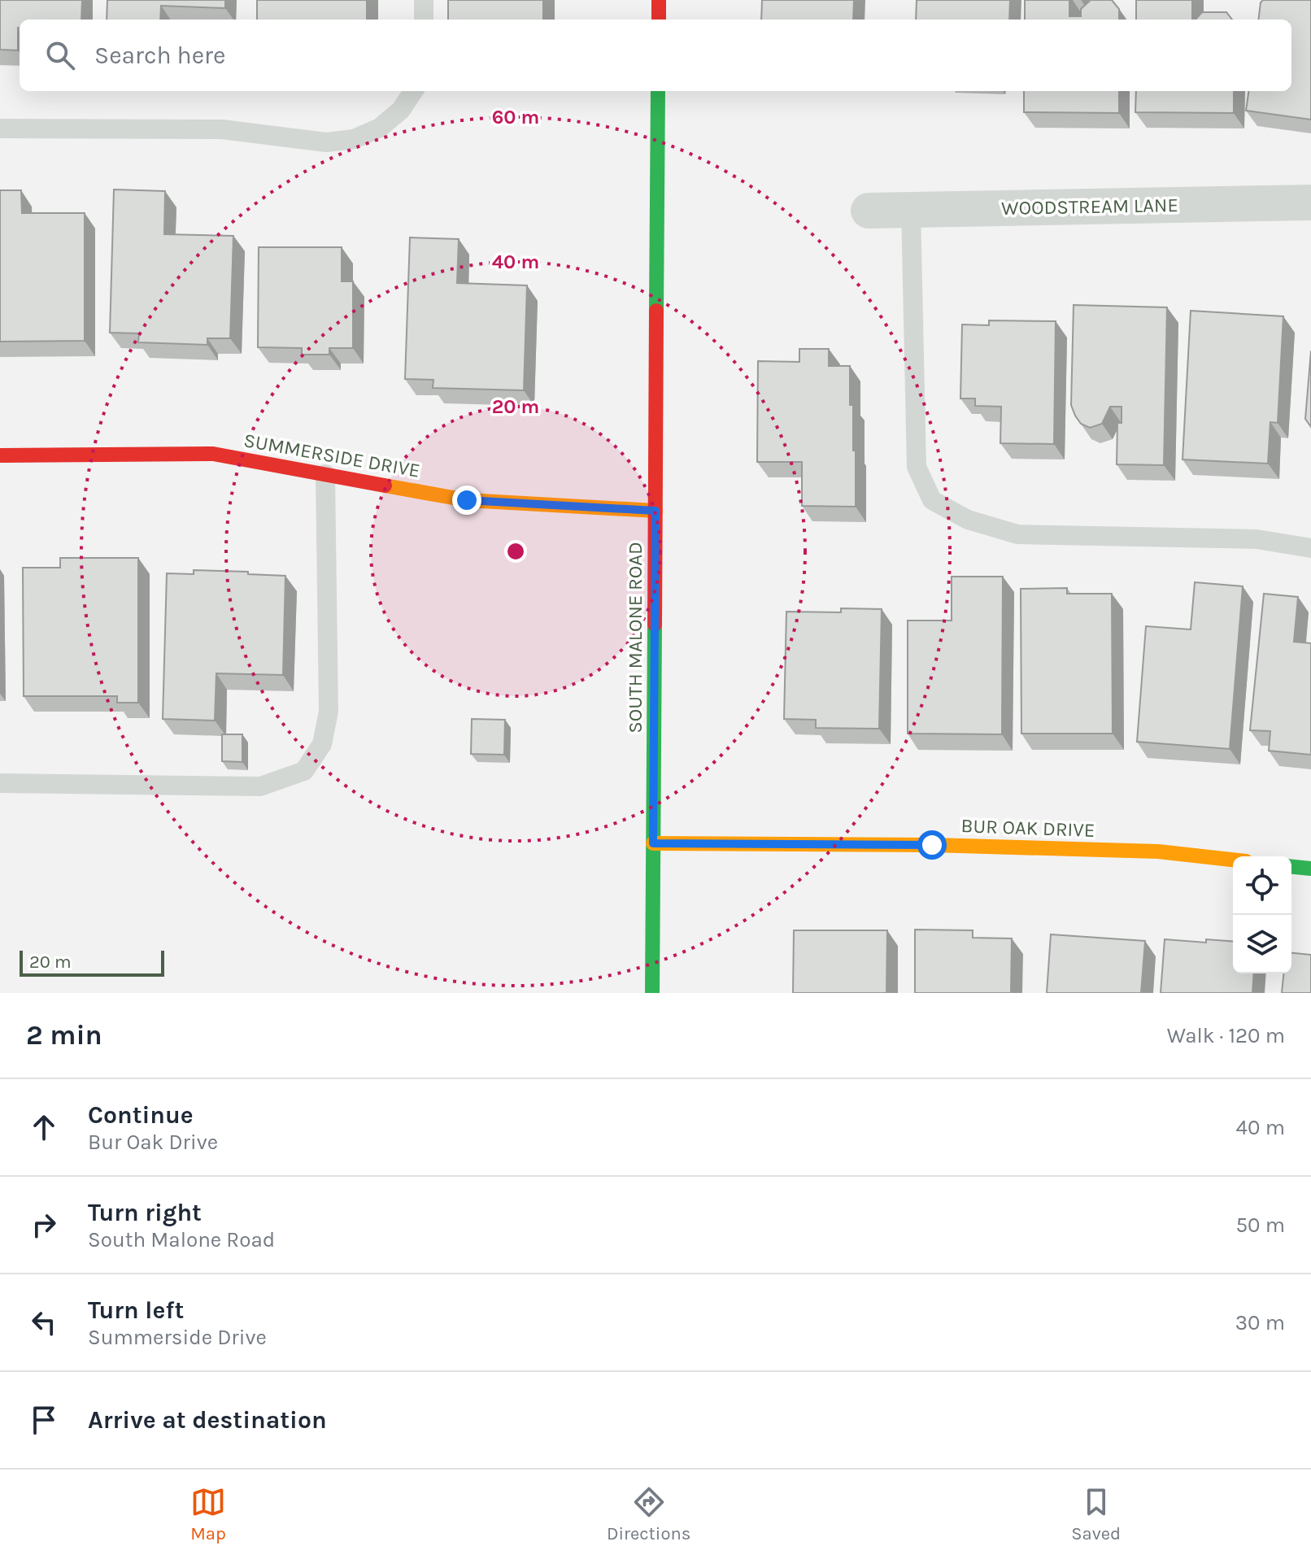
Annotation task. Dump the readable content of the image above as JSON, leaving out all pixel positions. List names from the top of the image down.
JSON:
{
  "streets": {
    "street": [
      "WOODSTREAM LANE",
      "SUMMERSIDE DRIVE",
      "SOUTH MALONE ROAD",
      "BUR OAK DRIVE"
    ]
  },
  "crossings": [
    ["SUMMERSIDE DRIVE", "SOUTH MALONE ROAD"],
    ["SOUTH MALONE ROAD", "BUR OAK DRIVE"]
  ],
  "scale_bar": "20 m",
  "page": {
    "search": "Search here",
    "scale": "20 m",
    "heading": ["2 min", "Walk · 120 m"],
    "list": [
      ["Continue", "Bur Oak Drive", "40 m"],
      ["Turn right", "South Malone Road", "50 m"],
      ["Turn left", "Summerside Drive", "30 m"],
      "Arrive at destination"
    ],
    "nav": ["Map", "Directions", "Saved"]
  },
  "rings": ["60 m", "40 m", "20 m"]
}
